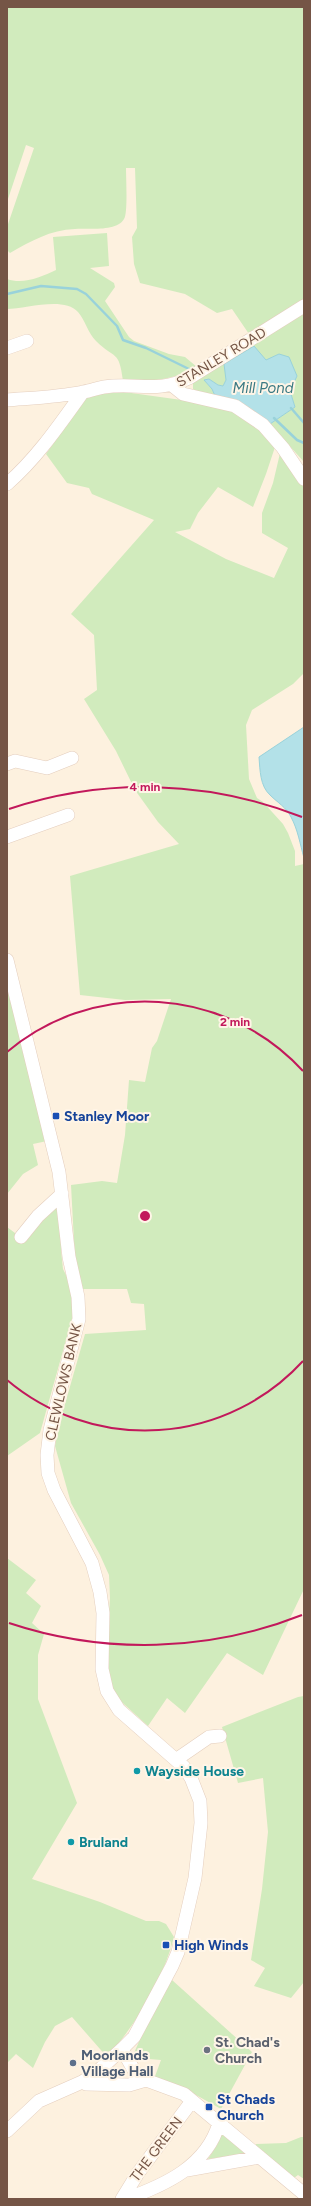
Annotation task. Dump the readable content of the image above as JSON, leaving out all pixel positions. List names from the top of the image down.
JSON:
{
  "streets": {
    "street": ["STANLEY ROAD", "CLEWLOWS BANK", "THE GREEN"]
  },
  "water": ["Mill Pond"],
  "places": {
    "transit": ["Stanley Moor", "High Winds", "St Chads Church"],
    "other": [
      "Wayside House",
      "Bruland",
      "St. Chad's Church",
      "Moorlands Village Hall"
    ]
  },
  "rings": ["4 min", "2 min"]
}
